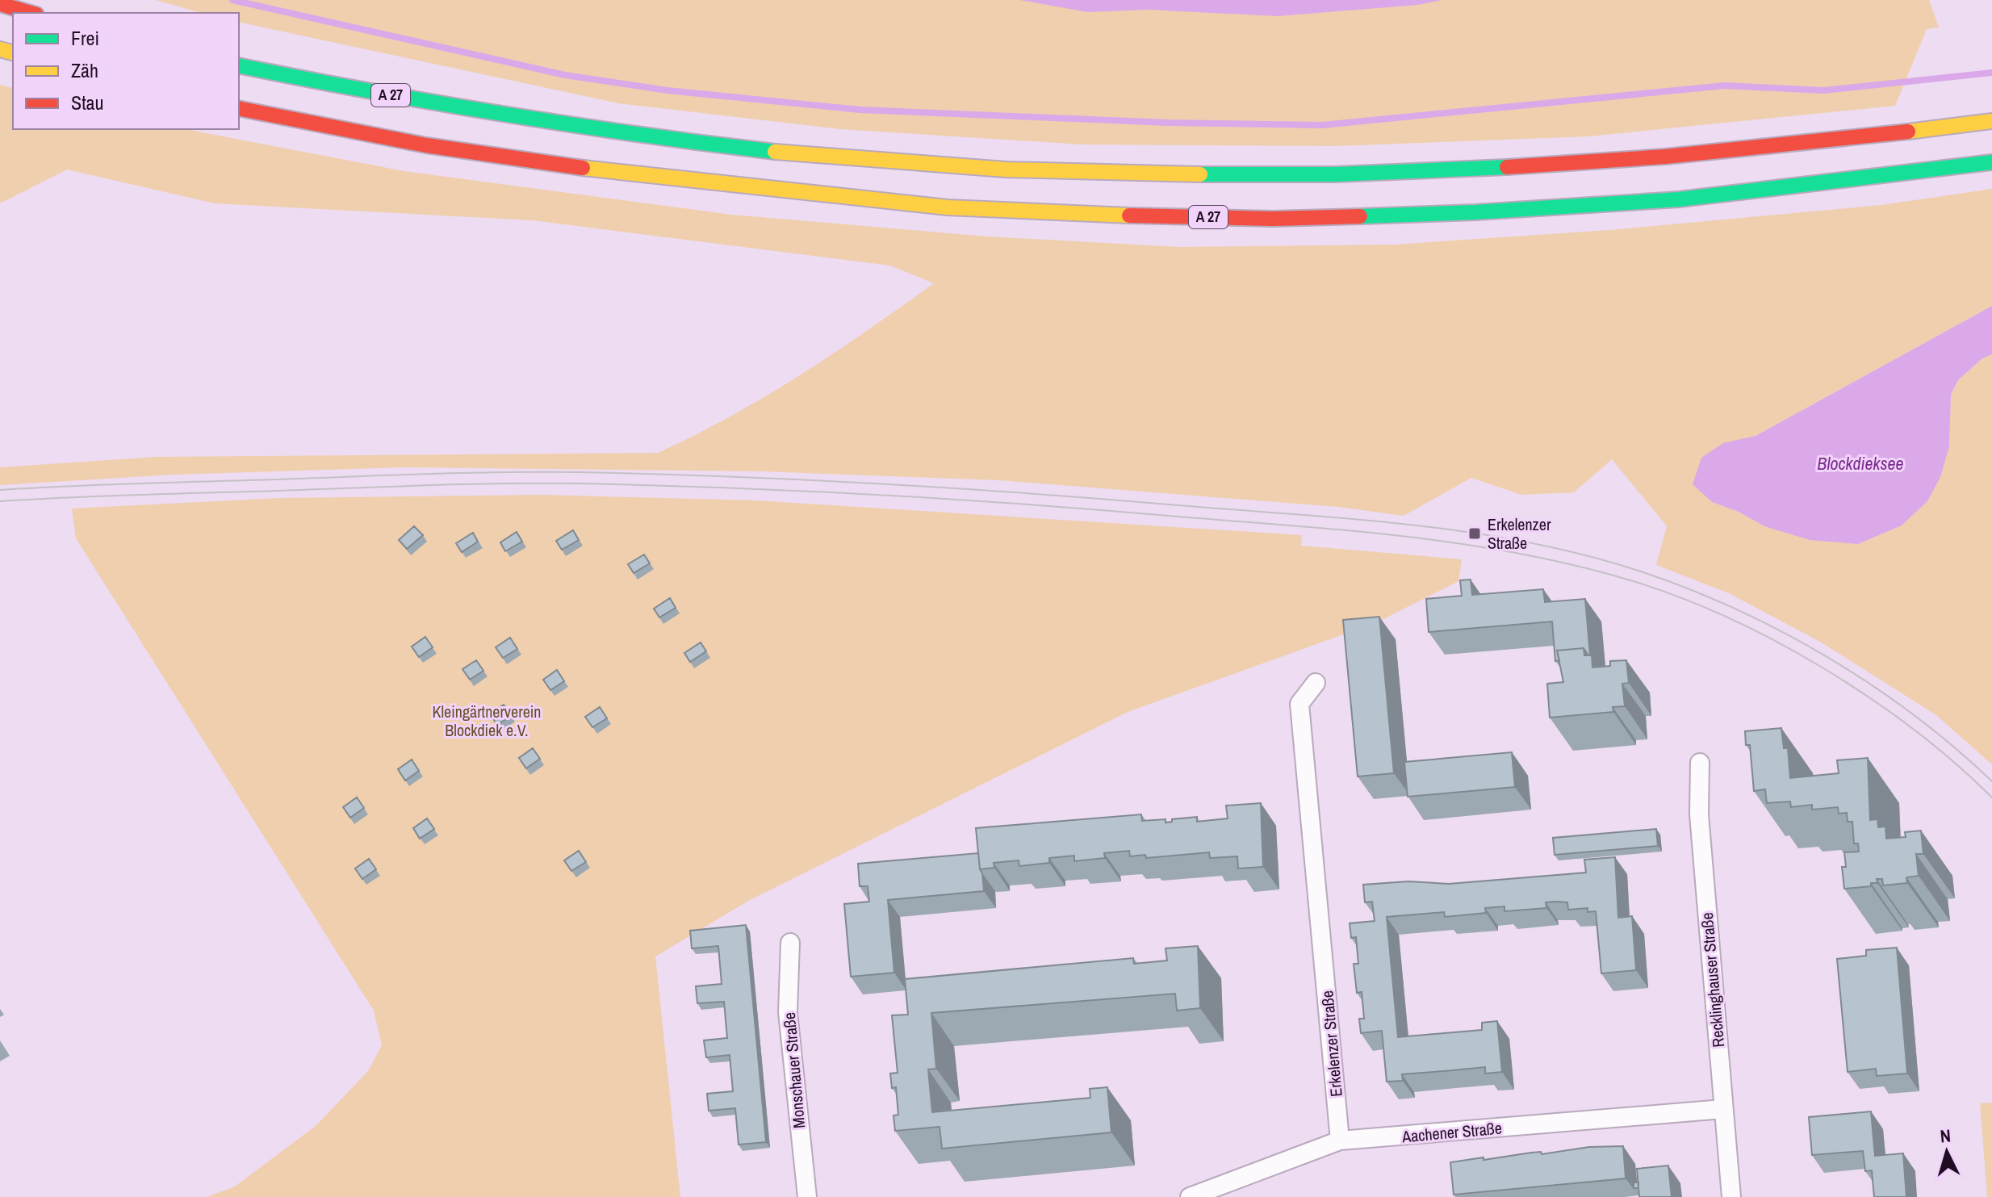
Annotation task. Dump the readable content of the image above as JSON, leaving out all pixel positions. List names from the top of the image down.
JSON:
{
  "streets": {
    "highway": ["A 27"],
    "street": [
      "Recklinghauser Straße",
      "Erkelenzer Straße",
      "Monschauer Straße",
      "Aachener Straße"
    ]
  },
  "crossings": [
    ["Recklinghauser Straße", "Aachener Straße"],
    ["Erkelenzer Straße", "Aachener Straße"]
  ],
  "water": ["Blockdieksee"],
  "parks": ["Kleingärtnerverein Blockdiek e.V."],
  "places": {
    "transit": ["Erkelenzer Straße"]
  },
  "legend": ["Frei", "Zäh", "Stau"],
  "north": "top"
}
